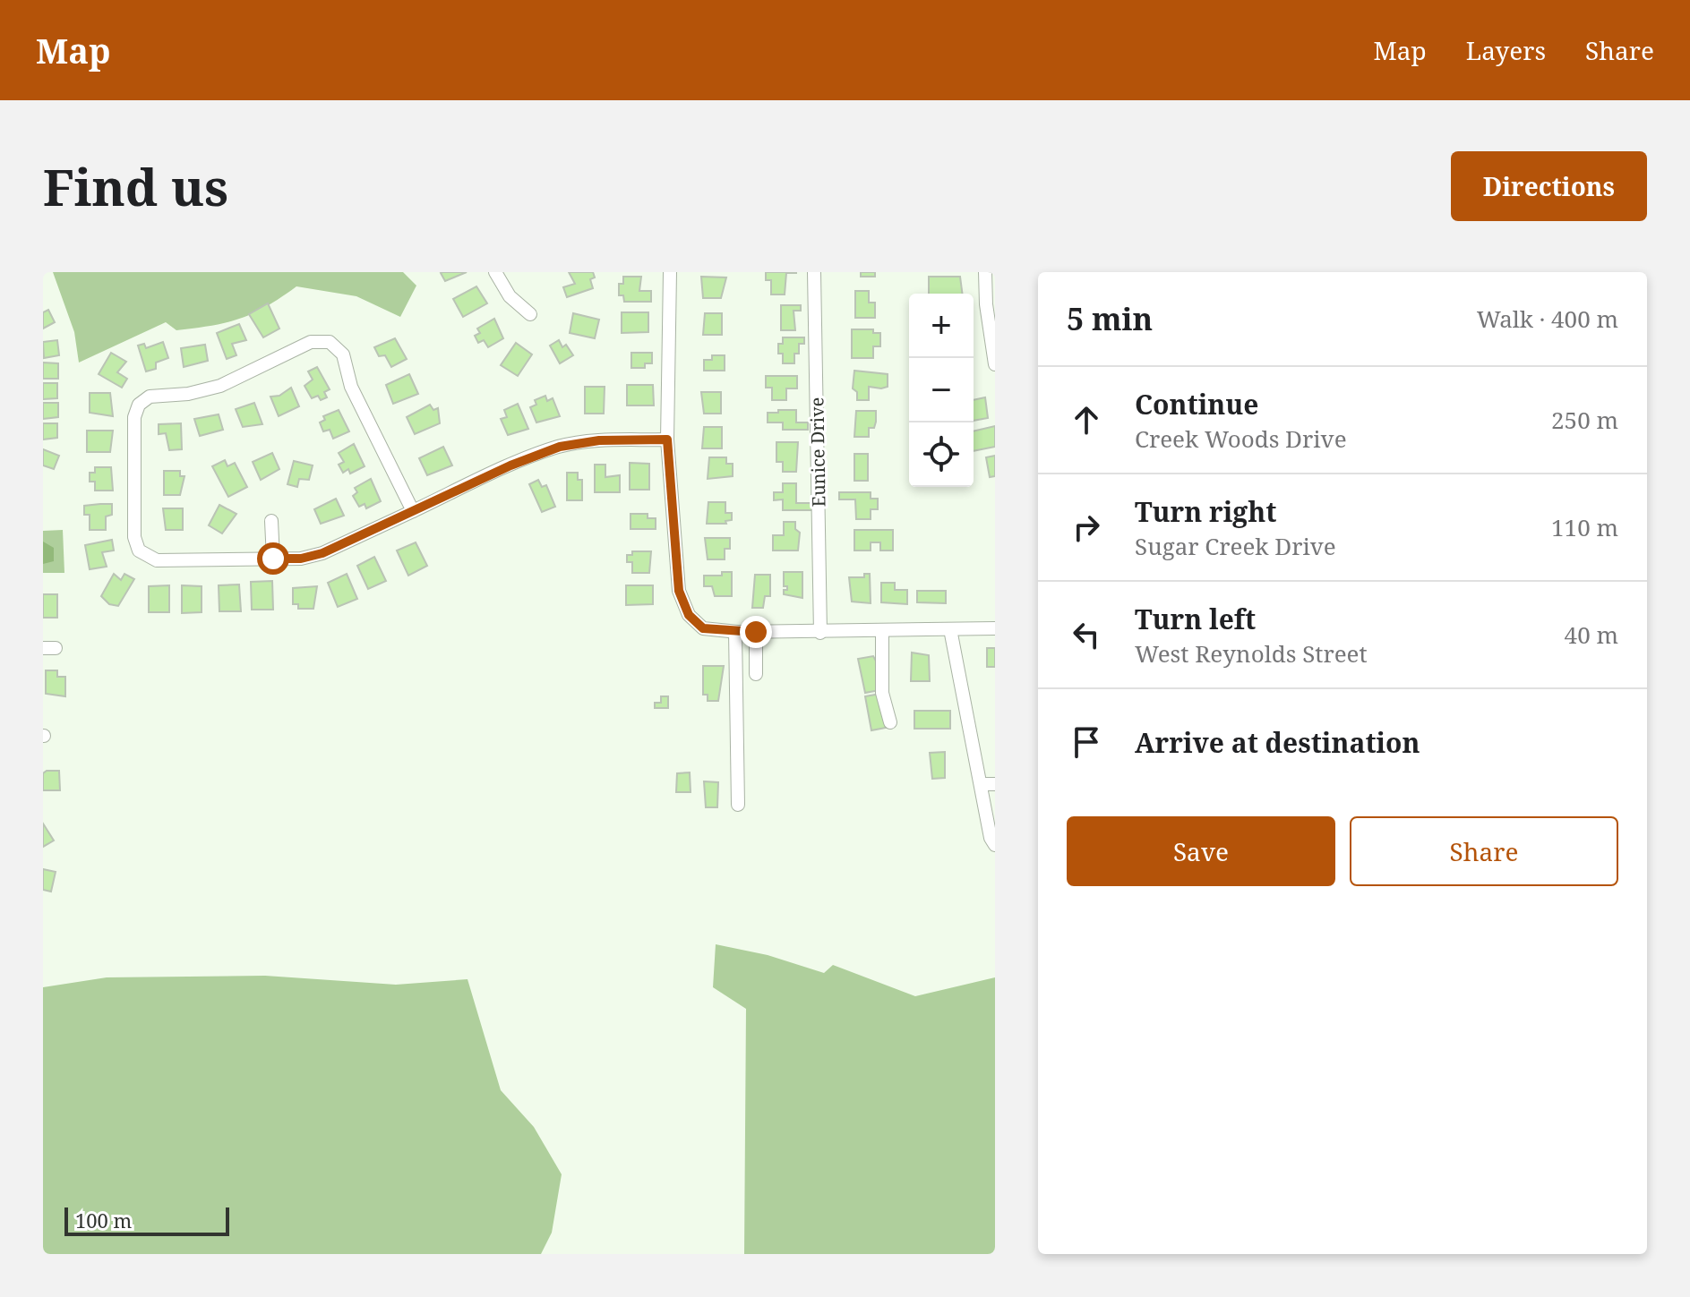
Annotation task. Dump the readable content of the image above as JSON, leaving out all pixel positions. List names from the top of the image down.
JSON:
{
  "streets": {
    "street": ["Eunice Drive"]
  },
  "scale_bar": "100 m",
  "page": {
    "header": "Map",
    "nav": ["Map", "Layers", "Share"],
    "buttons": [
      "Directions",
      ["Save", "Share"]
    ],
    "title": "Find us",
    "heading": ["5 min", "Walk · 400 m"],
    "map_buttons": ["+", "−"],
    "list": [
      ["Continue", "Creek Woods Drive", "250 m"],
      ["Turn right", "Sugar Creek Drive", "110 m"],
      ["Turn left", "West Reynolds Street", "40 m"],
      "Arrive at destination"
    ],
    "scale": "100 m"
  }
}
